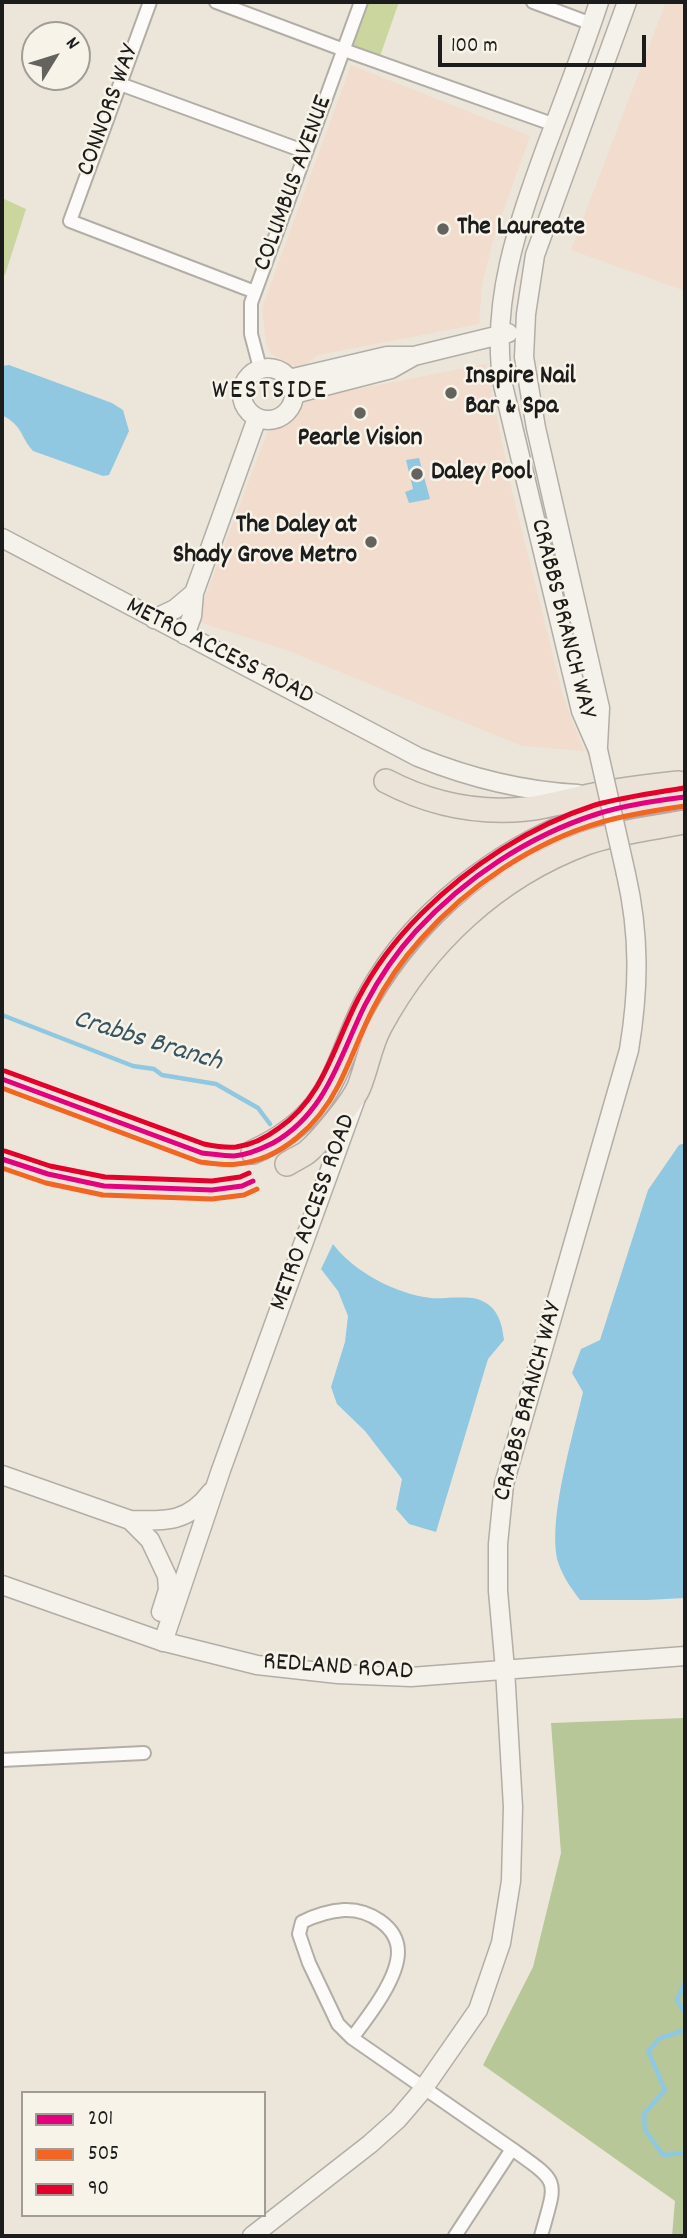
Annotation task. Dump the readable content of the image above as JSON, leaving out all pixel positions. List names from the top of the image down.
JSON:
{
  "streets": {
    "highway": ["METRO ACCESS ROAD"],
    "main road": ["CRABBS BRANCH WAY", "REDLAND ROAD"],
    "street": ["CONNORS WAY", "COLUMBUS AVENUE"]
  },
  "crossings": [
    ["CONNORS WAY", "COLUMBUS AVENUE"],
    ["CRABBS BRANCH WAY", "REDLAND ROAD"],
    ["METRO ACCESS ROAD", "REDLAND ROAD"]
  ],
  "districts": ["WESTSIDE"],
  "water": ["Crabbs Branch"],
  "places": [
    "The Laureate",
    "Inspire Nail Bar & Spa",
    "Pearle Vision",
    "Daley Pool",
    "The Daley at Shady Grove Metro"
  ],
  "lines": ["transit line 90", "transit line 201", "transit line 505"],
  "legend": ["201", "505", "90"],
  "scale_bar": "100 m",
  "north": "top right"
}
